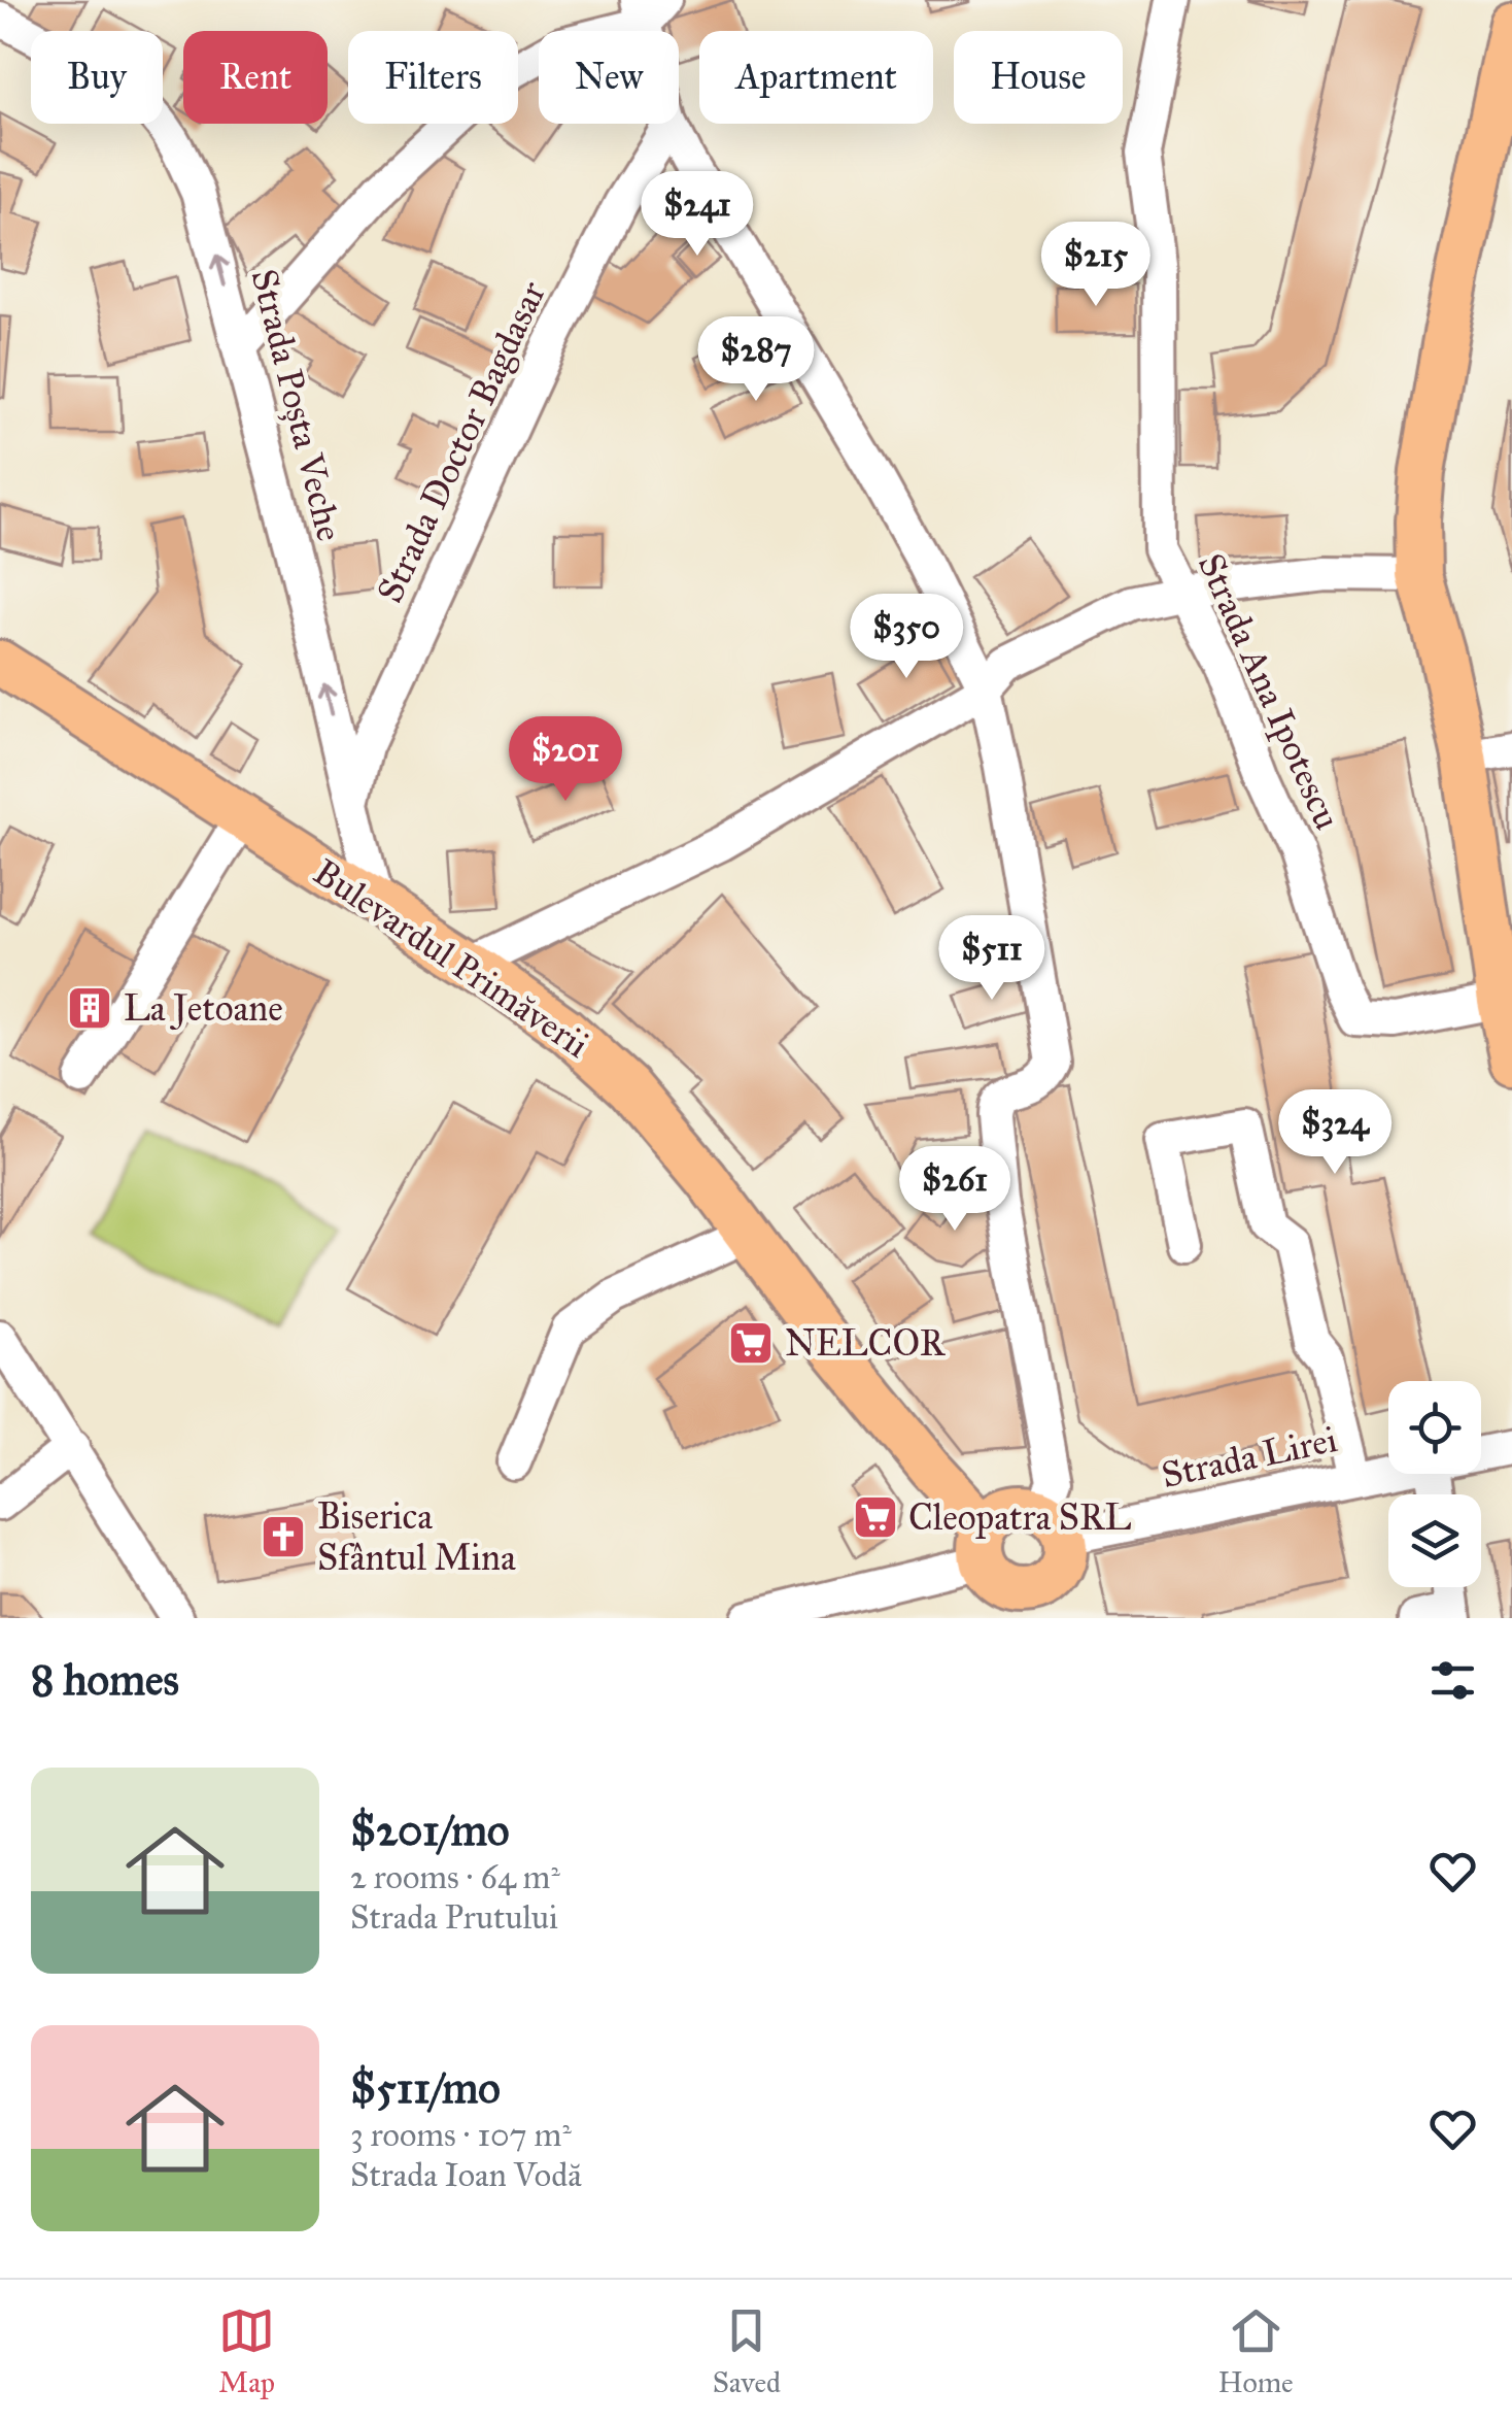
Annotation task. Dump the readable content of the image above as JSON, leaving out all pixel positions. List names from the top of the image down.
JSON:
{
  "streets": {
    "main road": ["Bulevardul Primăverii"],
    "street": [
      "Strada Poșta Veche",
      "Strada Doctor Bagdasar",
      "Strada Ana Ipotescu",
      "Strada Lirei"
    ]
  },
  "crossings": [
    ["Strada Poșta Veche", "Strada Doctor Bagdasar"],
    ["Strada Poșta Veche", "Bulevardul Primăverii"]
  ],
  "one_way": ["Strada Poșta Veche"],
  "places": {
    "building": ["La Jetoane"],
    "supermarket": ["NELCOR", "Cleopatra SRL"],
    "church": ["Biserica Sfântul Mina"]
  },
  "page": {
    "chip": [
      "Buy",
      "Rent",
      "Filters",
      "New",
      "Apartment",
      "House"
    ],
    "price": [
      "$241",
      "$215",
      "$287",
      "$350",
      "$201",
      "$511",
      "$324",
      "$261"
    ],
    "heading": "8 homes",
    "list": [
      {
        "name": "$201/mo",
        "note": "2 rooms · 64 m² · Strada Prutului"
      },
      {
        "name": "$511/mo",
        "note": "3 rooms · 107 m² · Strada Ioan Vodă"
      }
    ],
    "tabs": ["Map", "Saved", "Home"]
  }
}
